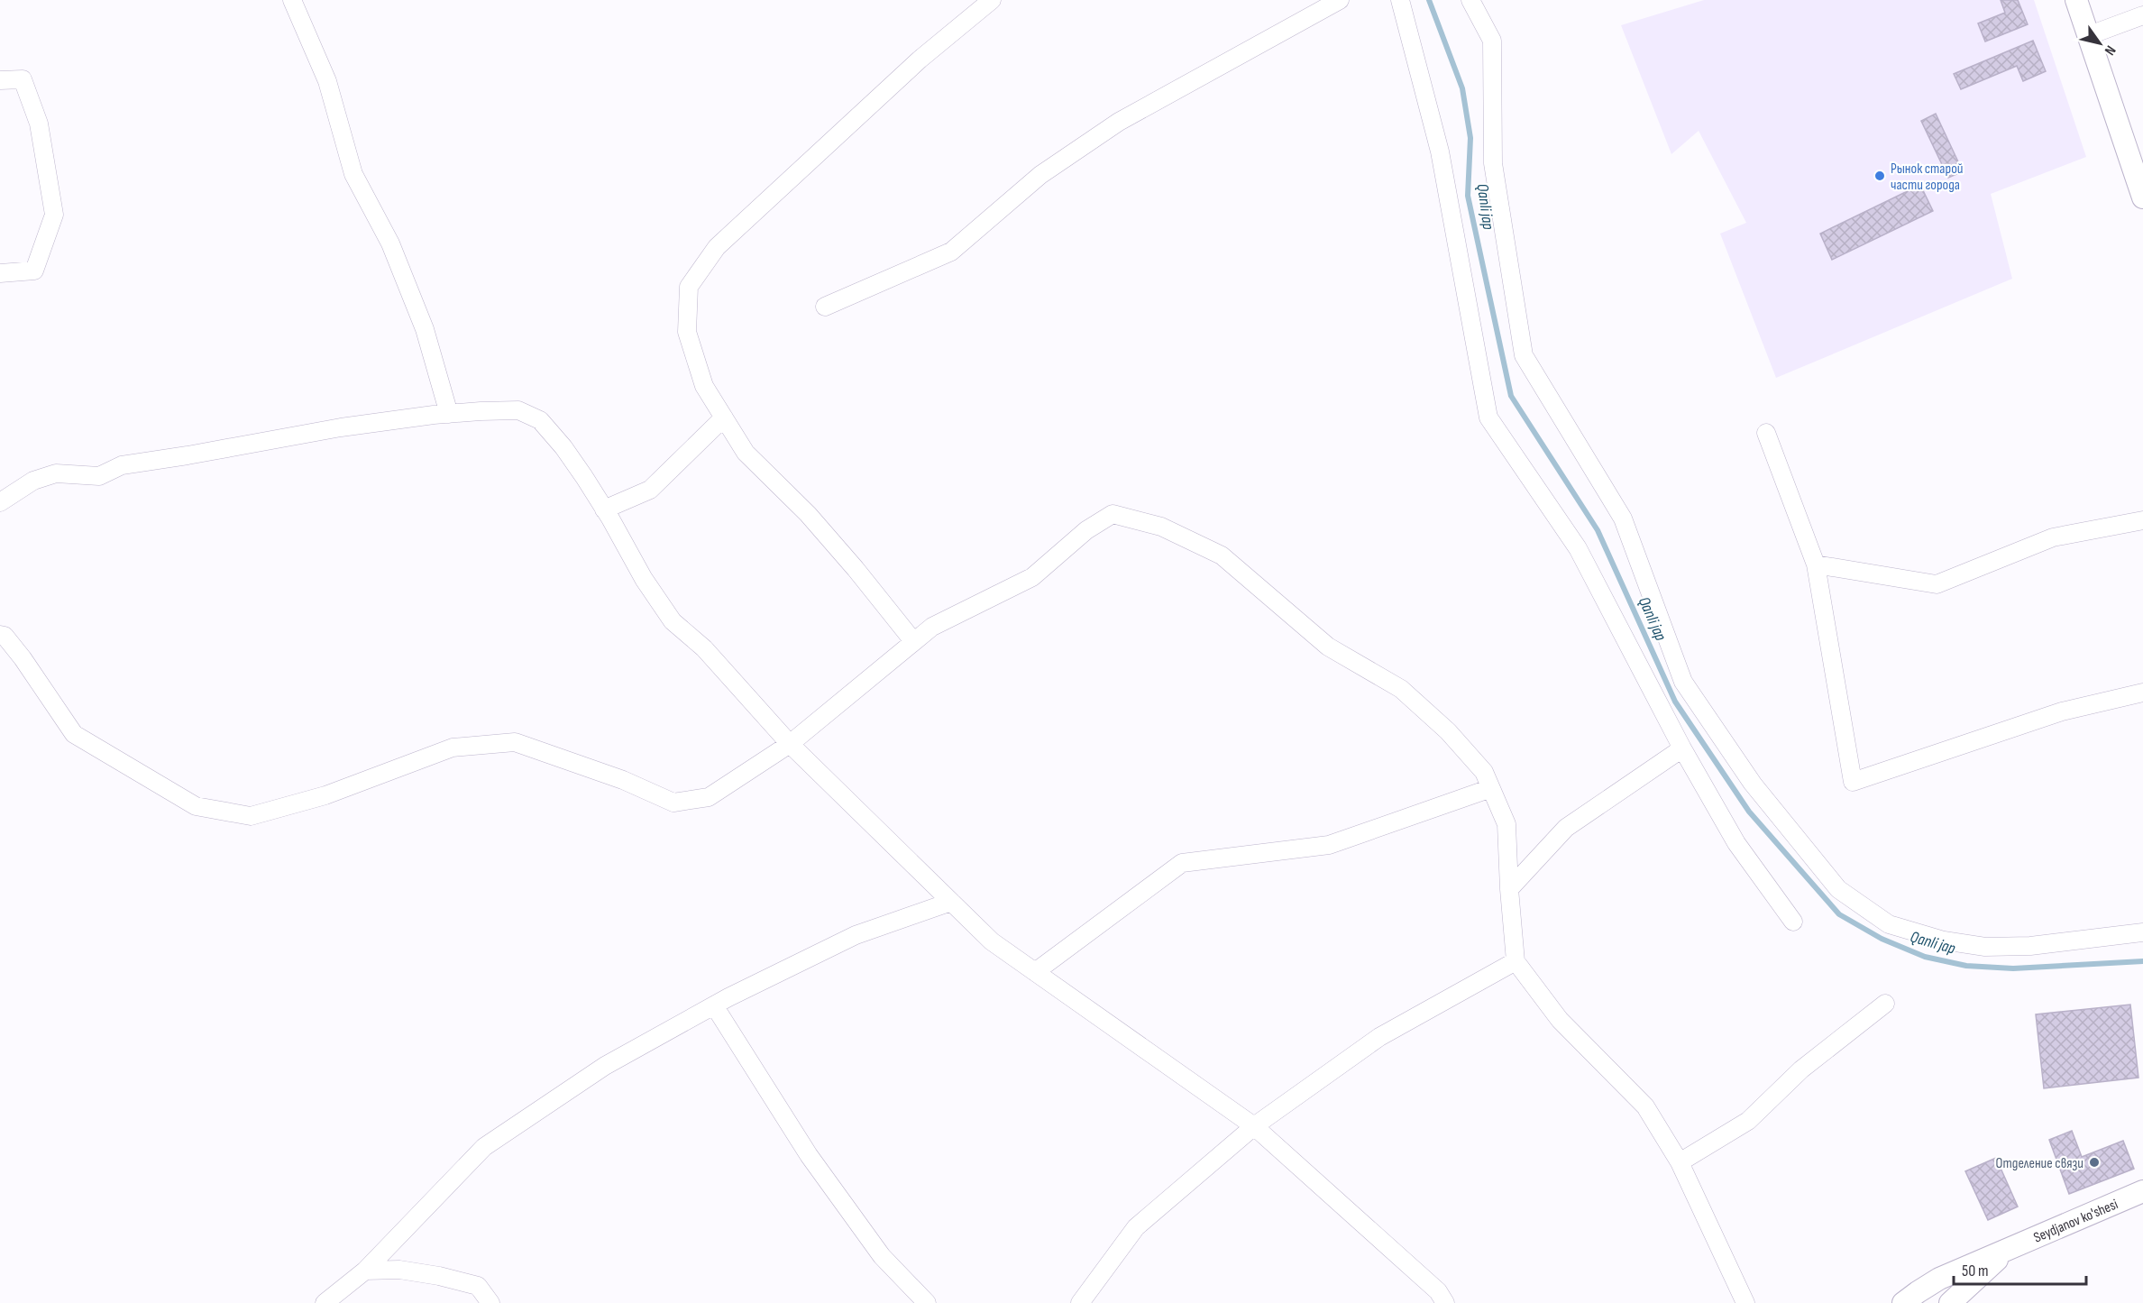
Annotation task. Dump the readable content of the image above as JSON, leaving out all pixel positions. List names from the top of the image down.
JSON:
{
  "streets": {
    "main road": ["Seydjanov ko'shesi"]
  },
  "water": ["Qanli jap"],
  "places": ["Рынок старой части города", "Отделение связи"],
  "scale_bar": "50 m",
  "north": "bottom right"
}
